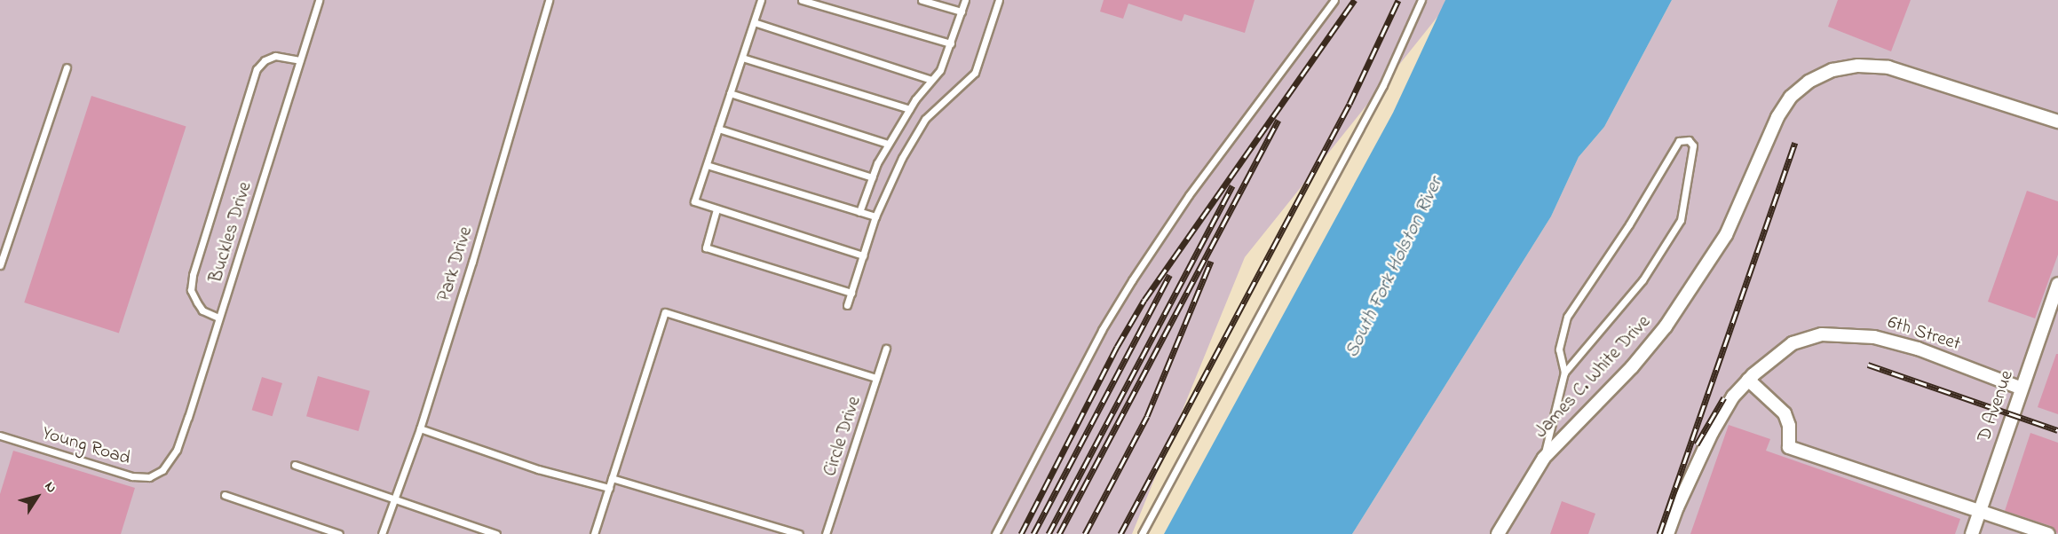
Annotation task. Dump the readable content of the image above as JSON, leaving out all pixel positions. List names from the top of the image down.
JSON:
{
  "streets": {
    "street": ["6th Street", "James C. White Drive", "D Avenue"],
    "lane": [
      "Buckles Drive",
      "Park Drive",
      "Circle Drive",
      "Young Road"
    ]
  },
  "crossings": [
    ["Buckles Drive", "Young Road"],
    ["6th Street", "D Avenue"]
  ],
  "water": ["South Fork Holston River"],
  "north": "top right"
}
